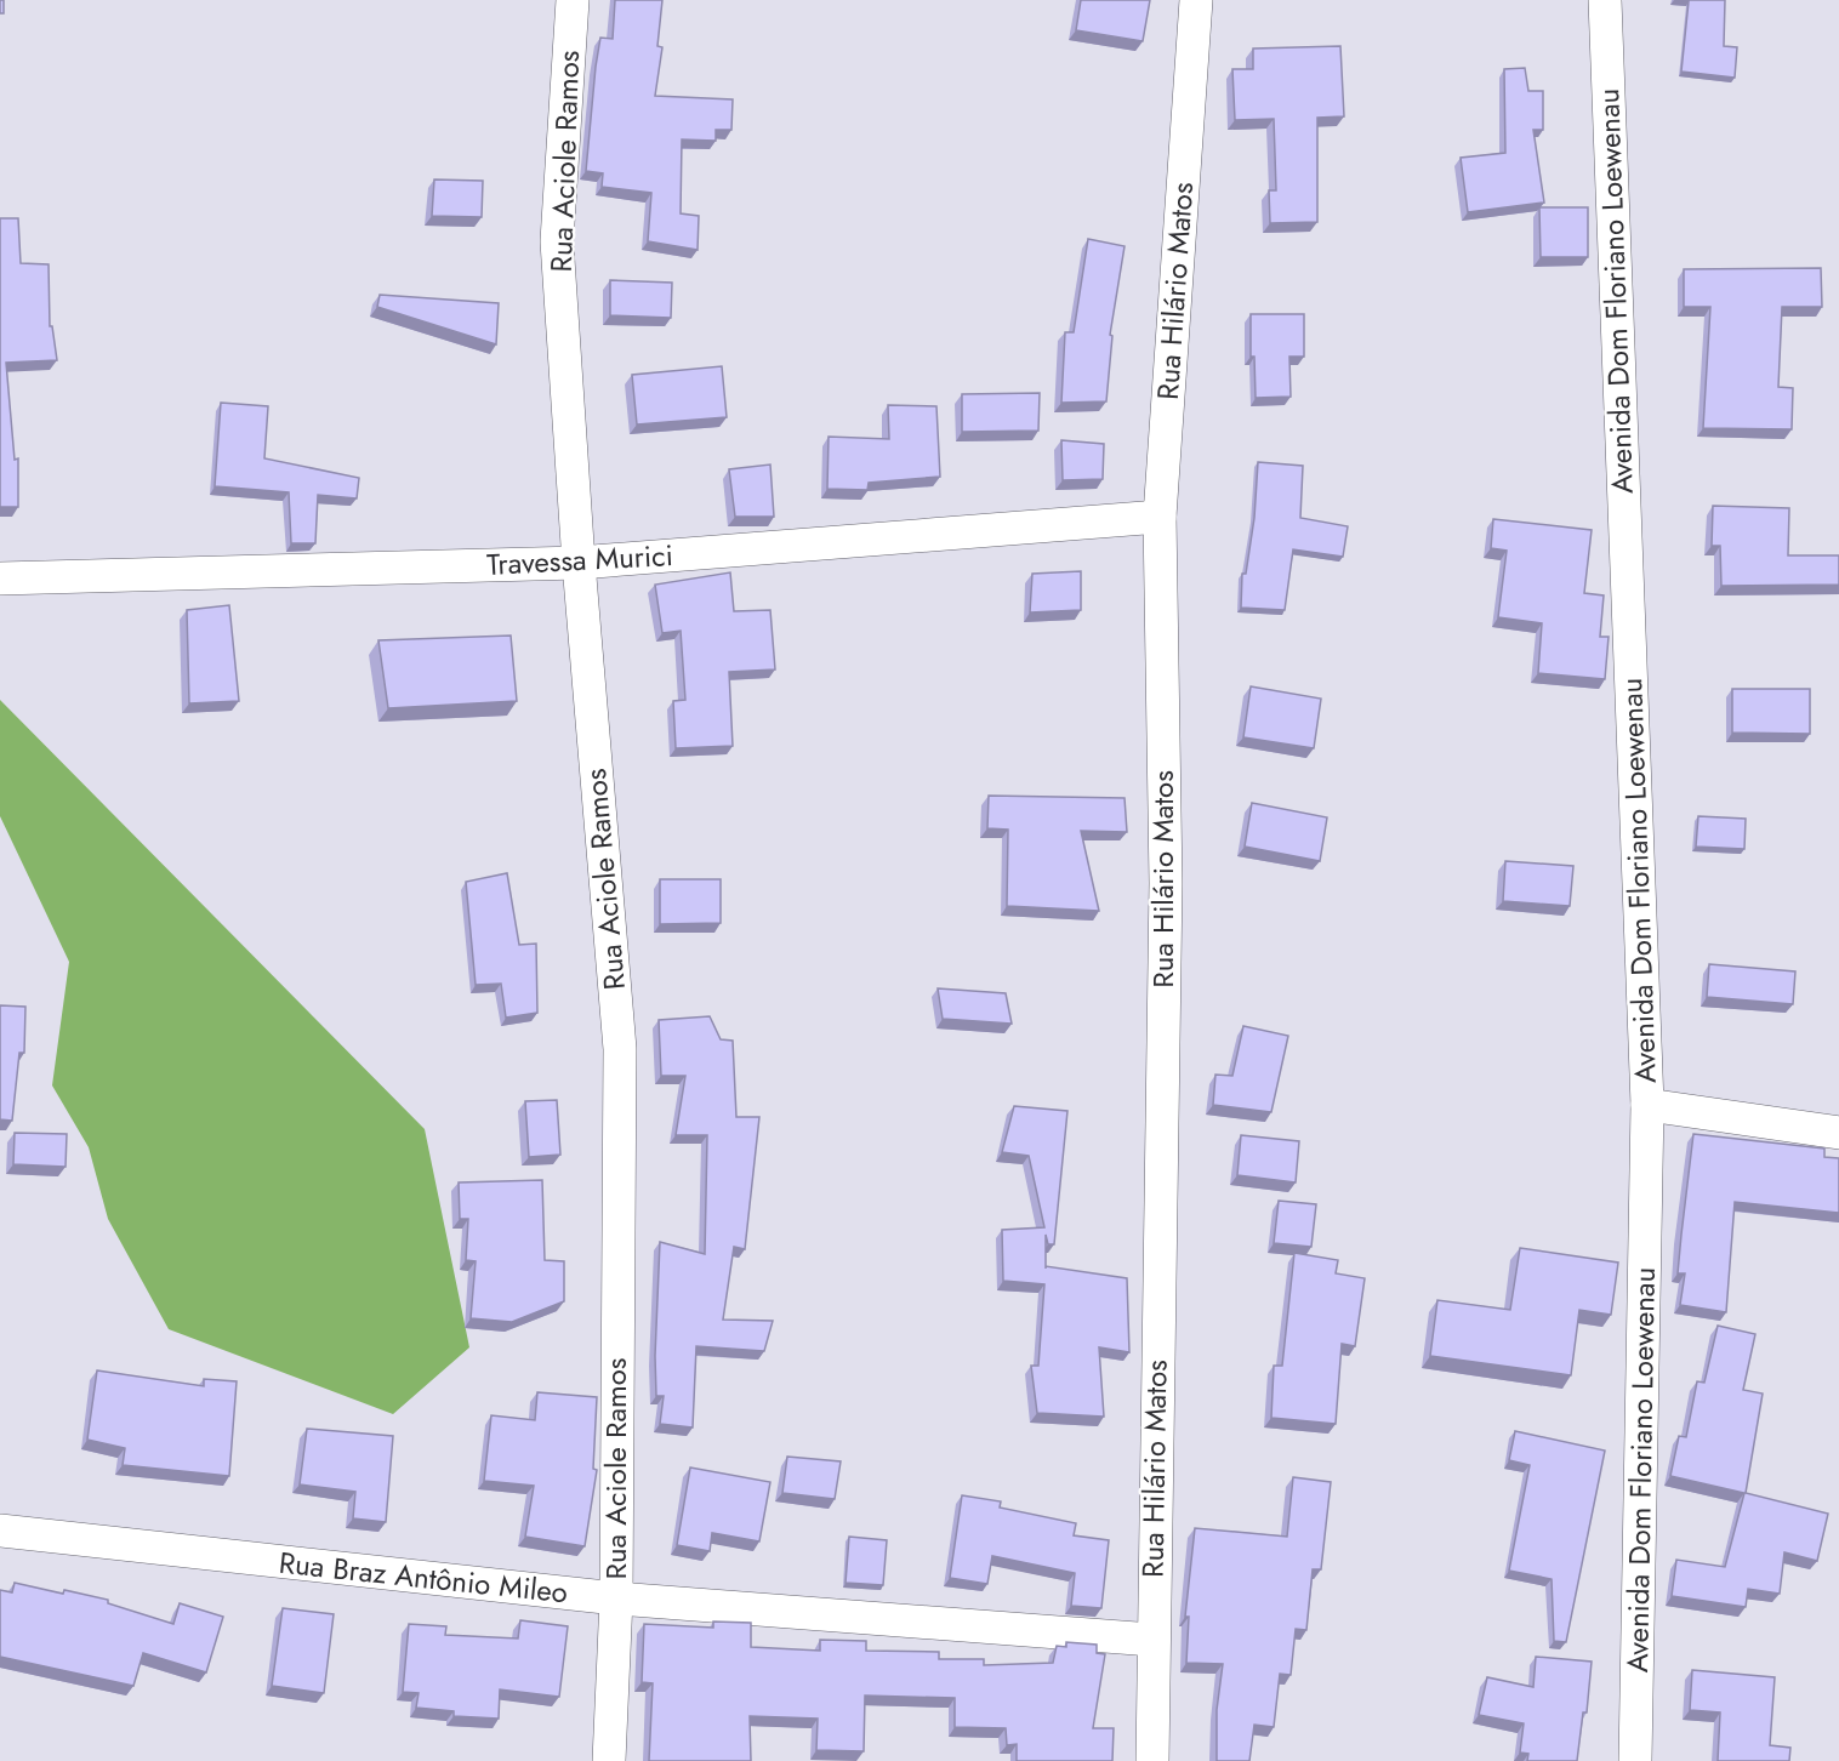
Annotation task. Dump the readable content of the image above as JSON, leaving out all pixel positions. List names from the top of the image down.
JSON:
{
  "streets": {
    "street": [
      "Rua Aciole Ramos",
      "Rua Hilário Matos",
      "Avenida Dom Floriano Loewenau",
      "Travessa Murici",
      "Rua Braz Antônio Mileo"
    ]
  },
  "crossings": [
    ["Rua Aciole Ramos", "Travessa Murici"],
    ["Rua Aciole Ramos", "Rua Braz Antônio Mileo"],
    ["Rua Hilário Matos", "Travessa Murici"],
    ["Rua Hilário Matos", "Rua Braz Antônio Mileo"]
  ]
}
